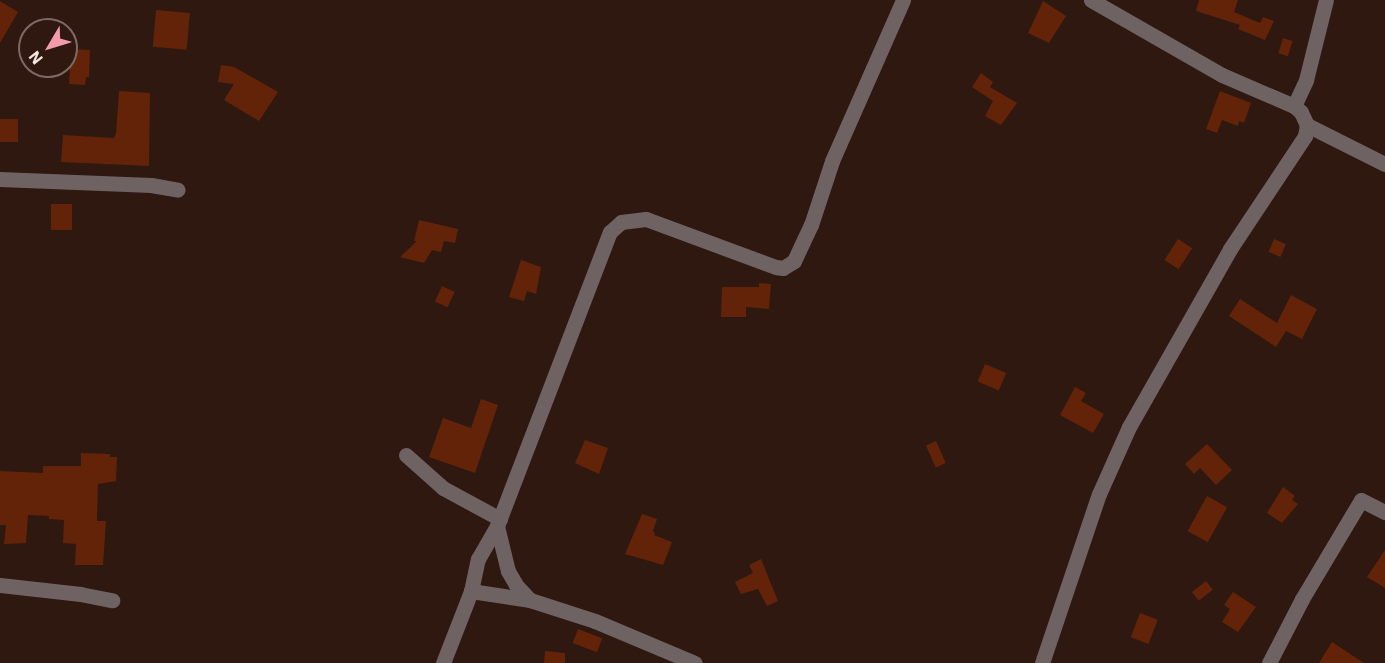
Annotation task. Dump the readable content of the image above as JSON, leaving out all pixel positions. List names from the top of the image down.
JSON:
{
  "north": "bottom left"
}
